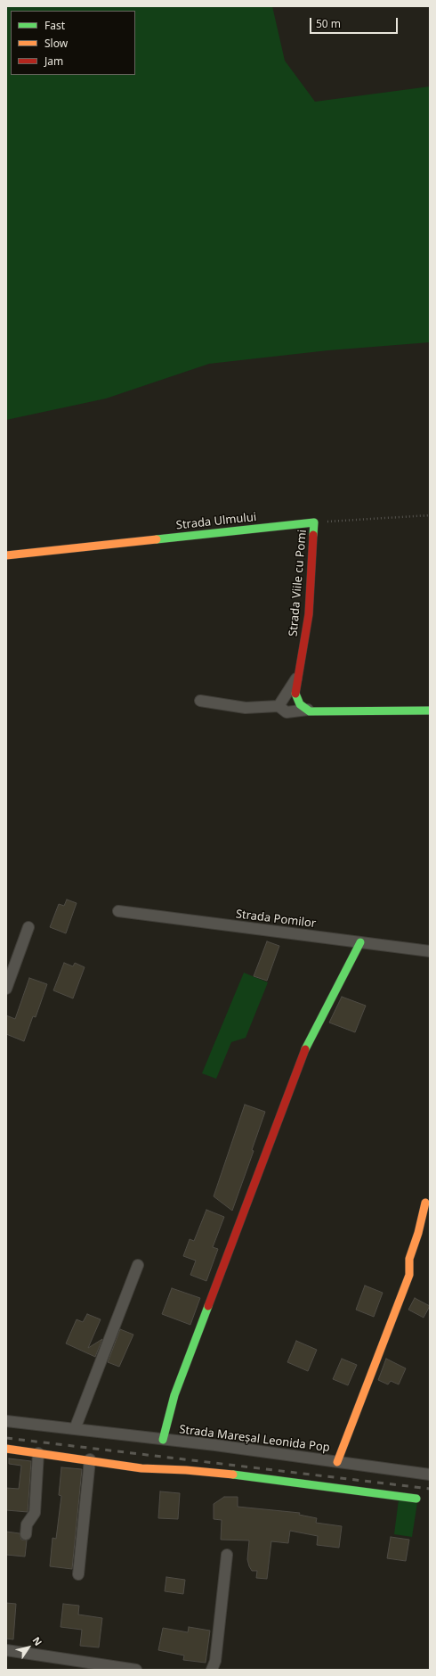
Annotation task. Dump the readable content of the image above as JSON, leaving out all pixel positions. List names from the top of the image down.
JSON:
{
  "streets": {
    "street": [
      "Strada Ulmului",
      "Strada Viile cu Pomi",
      "Strada Pomilor",
      "Strada Mareșal Leonida Pop"
    ]
  },
  "crossings": [
    ["Strada Ulmului", "Strada Viile cu Pomi"]
  ],
  "legend": ["Fast", "Slow", "Jam"],
  "scale_bar": "50 m",
  "north": "top right"
}
